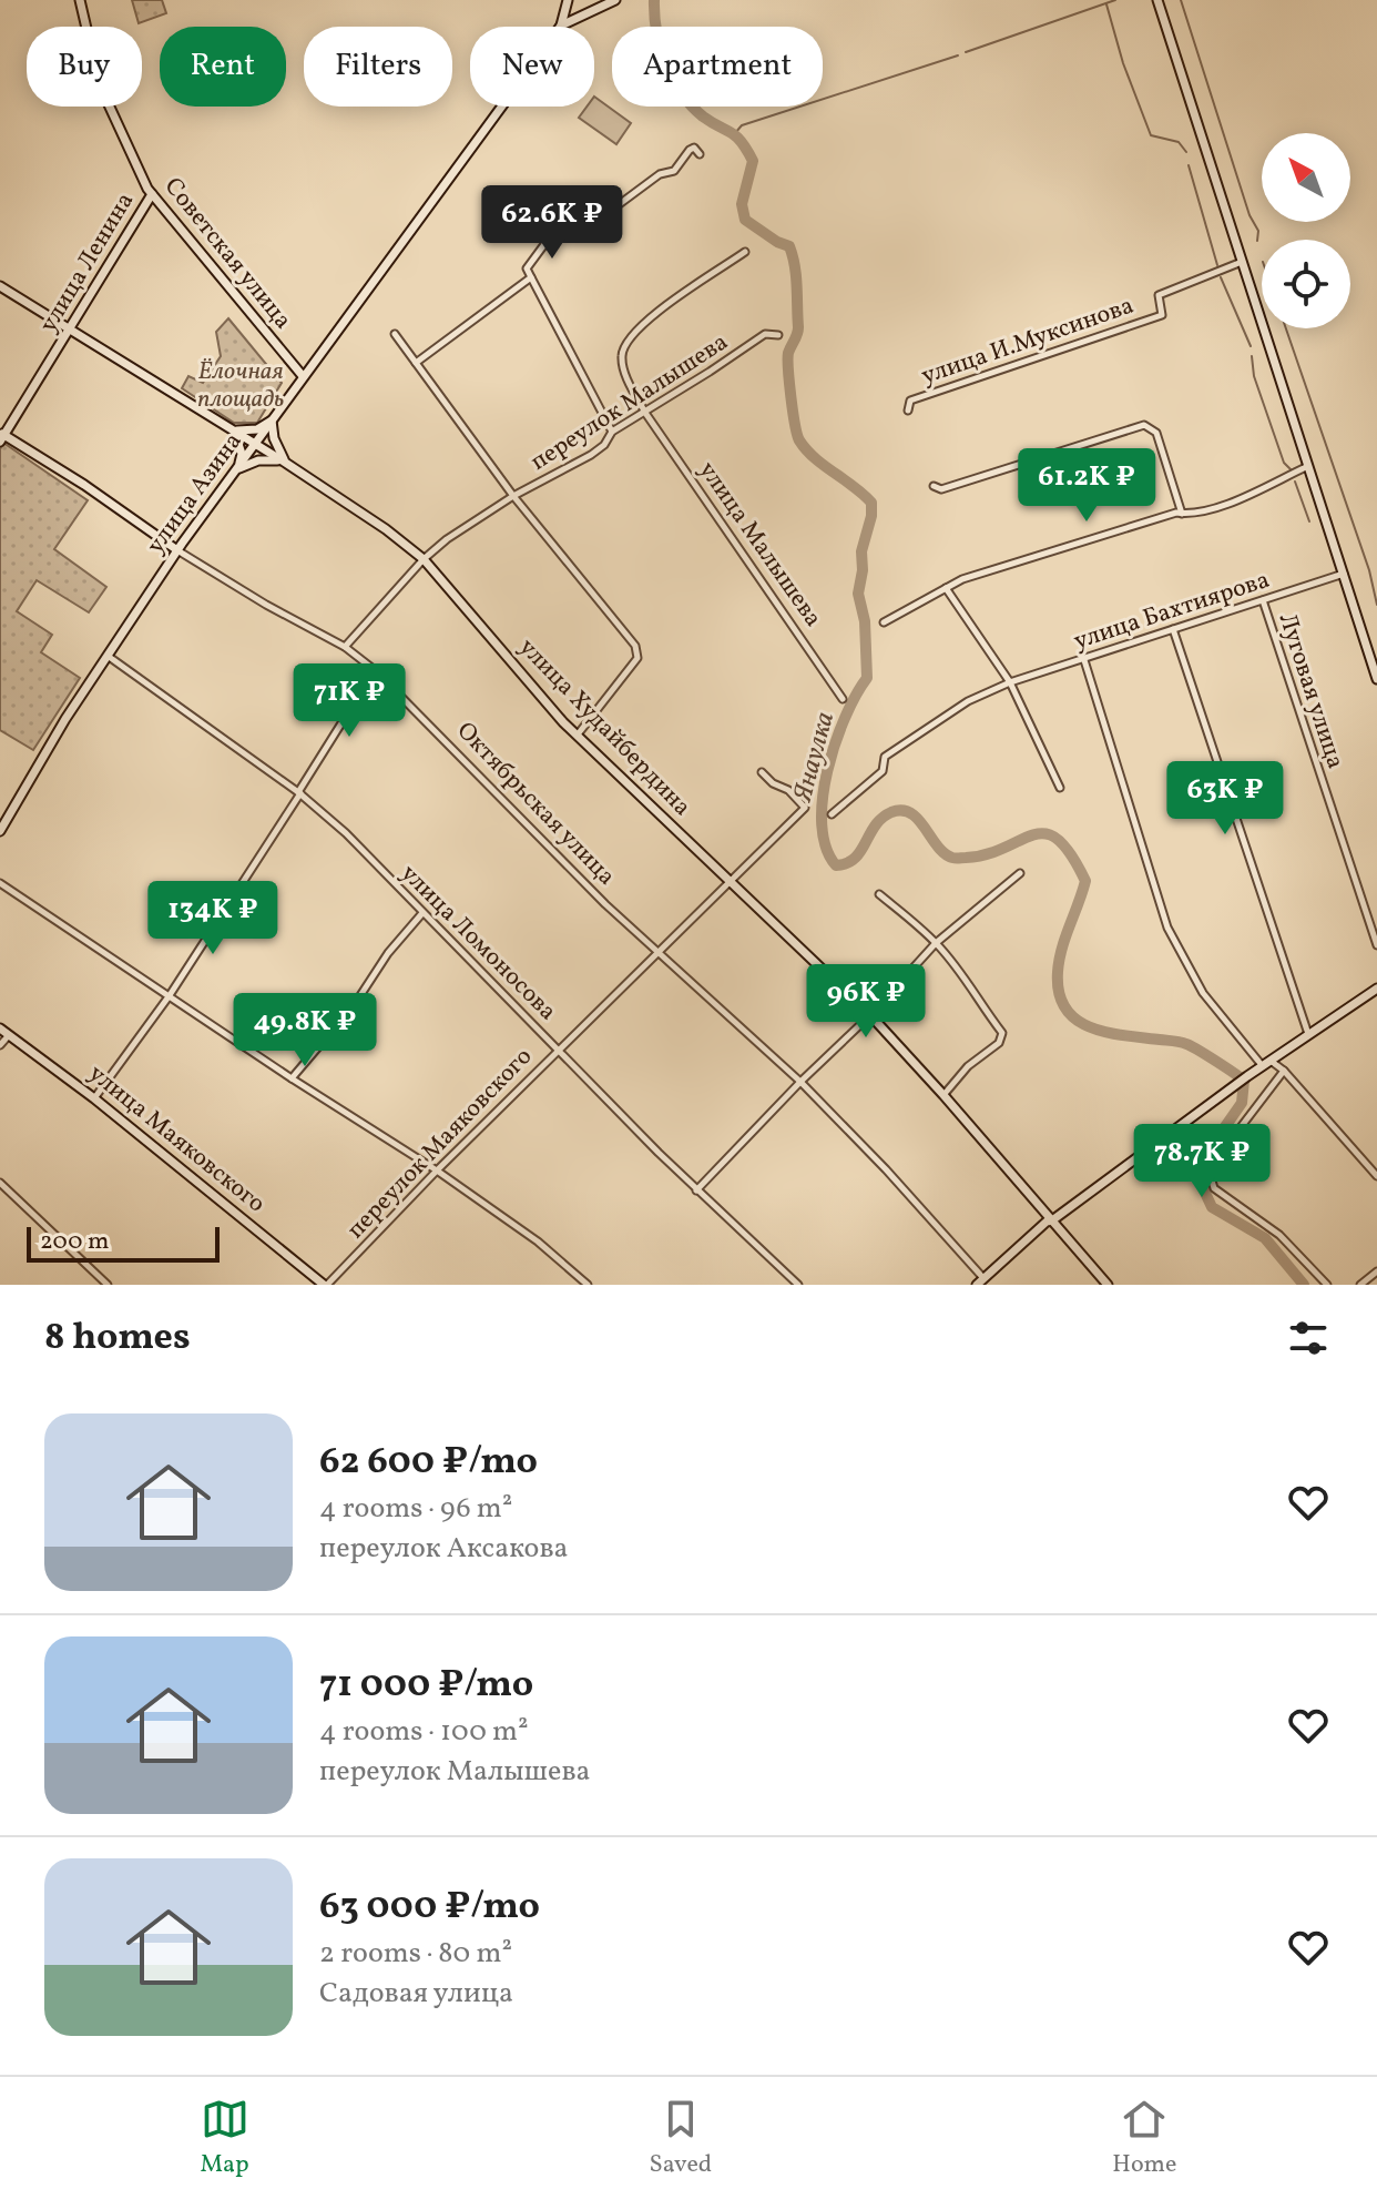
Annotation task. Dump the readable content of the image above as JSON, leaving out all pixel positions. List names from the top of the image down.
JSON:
{
  "streets": {
    "street": [
      "Советская улица",
      "улица Ленина",
      "улица И.Муксинова",
      "переулок Малышева",
      "улица Азина",
      "улица Малышева",
      "улица Бахтиярова",
      "Луговая улица",
      "улица Худайбердина",
      "Октябрьская улица",
      "улица Ломоносова",
      "улица Маяковского",
      "переулок Маяковского"
    ]
  },
  "crossings": [
    ["Советская улица", "улица Ленина"],
    ["Советская улица", "улица Азина"],
    ["улица Ленина", "улица Худайбердина"],
    ["улица Ленина", "Октябрьская улица"],
    ["переулок Малышева", "улица Малышева"],
    ["переулок Малышева", "улица Худайбердина"],
    ["переулок Малышева", "Октябрьская улица"],
    ["улица Азина", "улица Худайбердина"],
    ["улица Азина", "Октябрьская улица"],
    ["улица Азина", "улица Ломоносова"],
    ["улица Бахтиярова", "Луговая улица"],
    ["улица Худайбердина", "переулок Маяковского"],
    ["Октябрьская улица", "переулок Маяковского"],
    ["улица Ломоносова", "переулок Маяковского"],
    ["улица Маяковского", "переулок Маяковского"]
  ],
  "water": ["Янаулка"],
  "parks": ["Ёлочная площадь"],
  "scale_bar": "200 m",
  "north": "top left",
  "page": {
    "chip": [
      "Buy",
      "Rent",
      "Filters",
      "New",
      "Apartment"
    ],
    "price": [
      "62.6K ₽",
      "61.2K ₽",
      "71K ₽",
      "63K ₽",
      "134K ₽",
      "96K ₽",
      "49.8K ₽",
      "78.7K ₽"
    ],
    "scale": "200 m",
    "heading": "8 homes",
    "list": [
      {
        "name": "62 600 ₽/mo",
        "note": "4 rooms · 96 m² · переулок Аксакова"
      },
      {
        "name": "71 000 ₽/mo",
        "note": "4 rooms · 100 m² · переулок Малышева"
      },
      {
        "name": "63 000 ₽/mo",
        "note": "2 rooms · 80 m² · Садовая улица"
      }
    ],
    "tabs": ["Map", "Saved", "Home"]
  }
}
